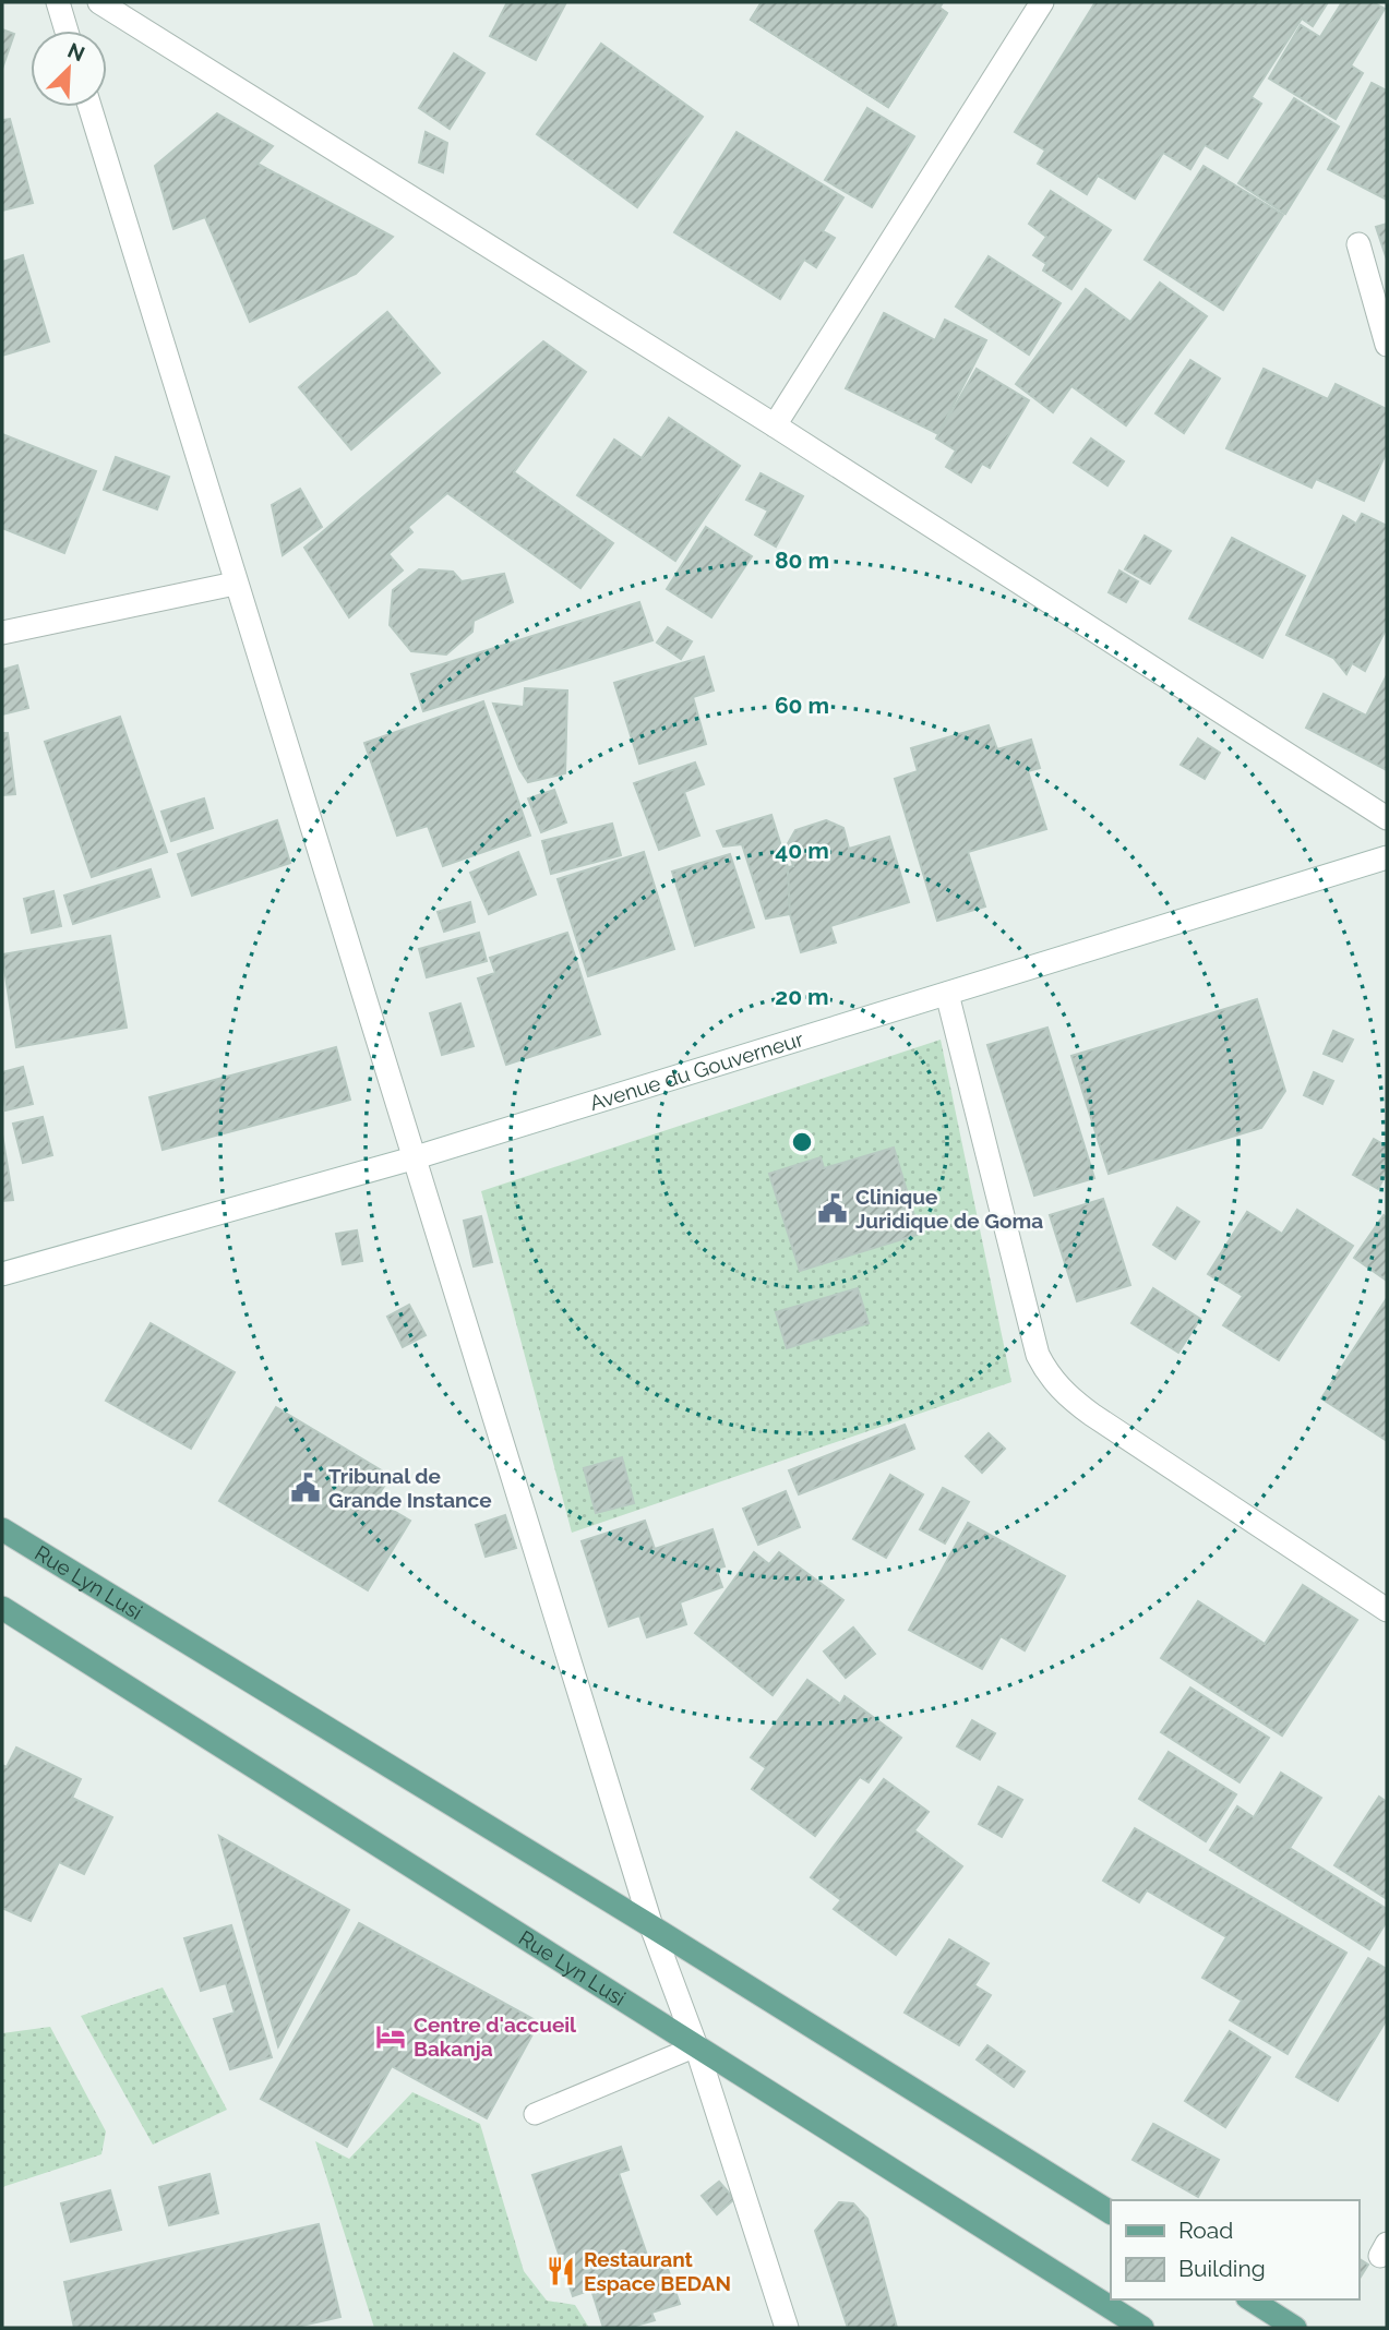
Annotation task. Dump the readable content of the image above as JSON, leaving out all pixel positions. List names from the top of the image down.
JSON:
{
  "streets": {
    "main road": ["Rue Lyn Lusi"],
    "street": ["Avenue du Gouverneur"]
  },
  "places": {
    "public building": ["Clinique Juridique de Goma", "Tribunal de Grande Instance"],
    "hotel": ["Centre d'accueil Bakanja"],
    "restaurant": ["Restaurant Espace BEDAN"]
  },
  "legend": ["Road", "Building"],
  "north": "top right",
  "rings": [
    "80 m",
    "60 m",
    "40 m",
    "20 m"
  ]
}
